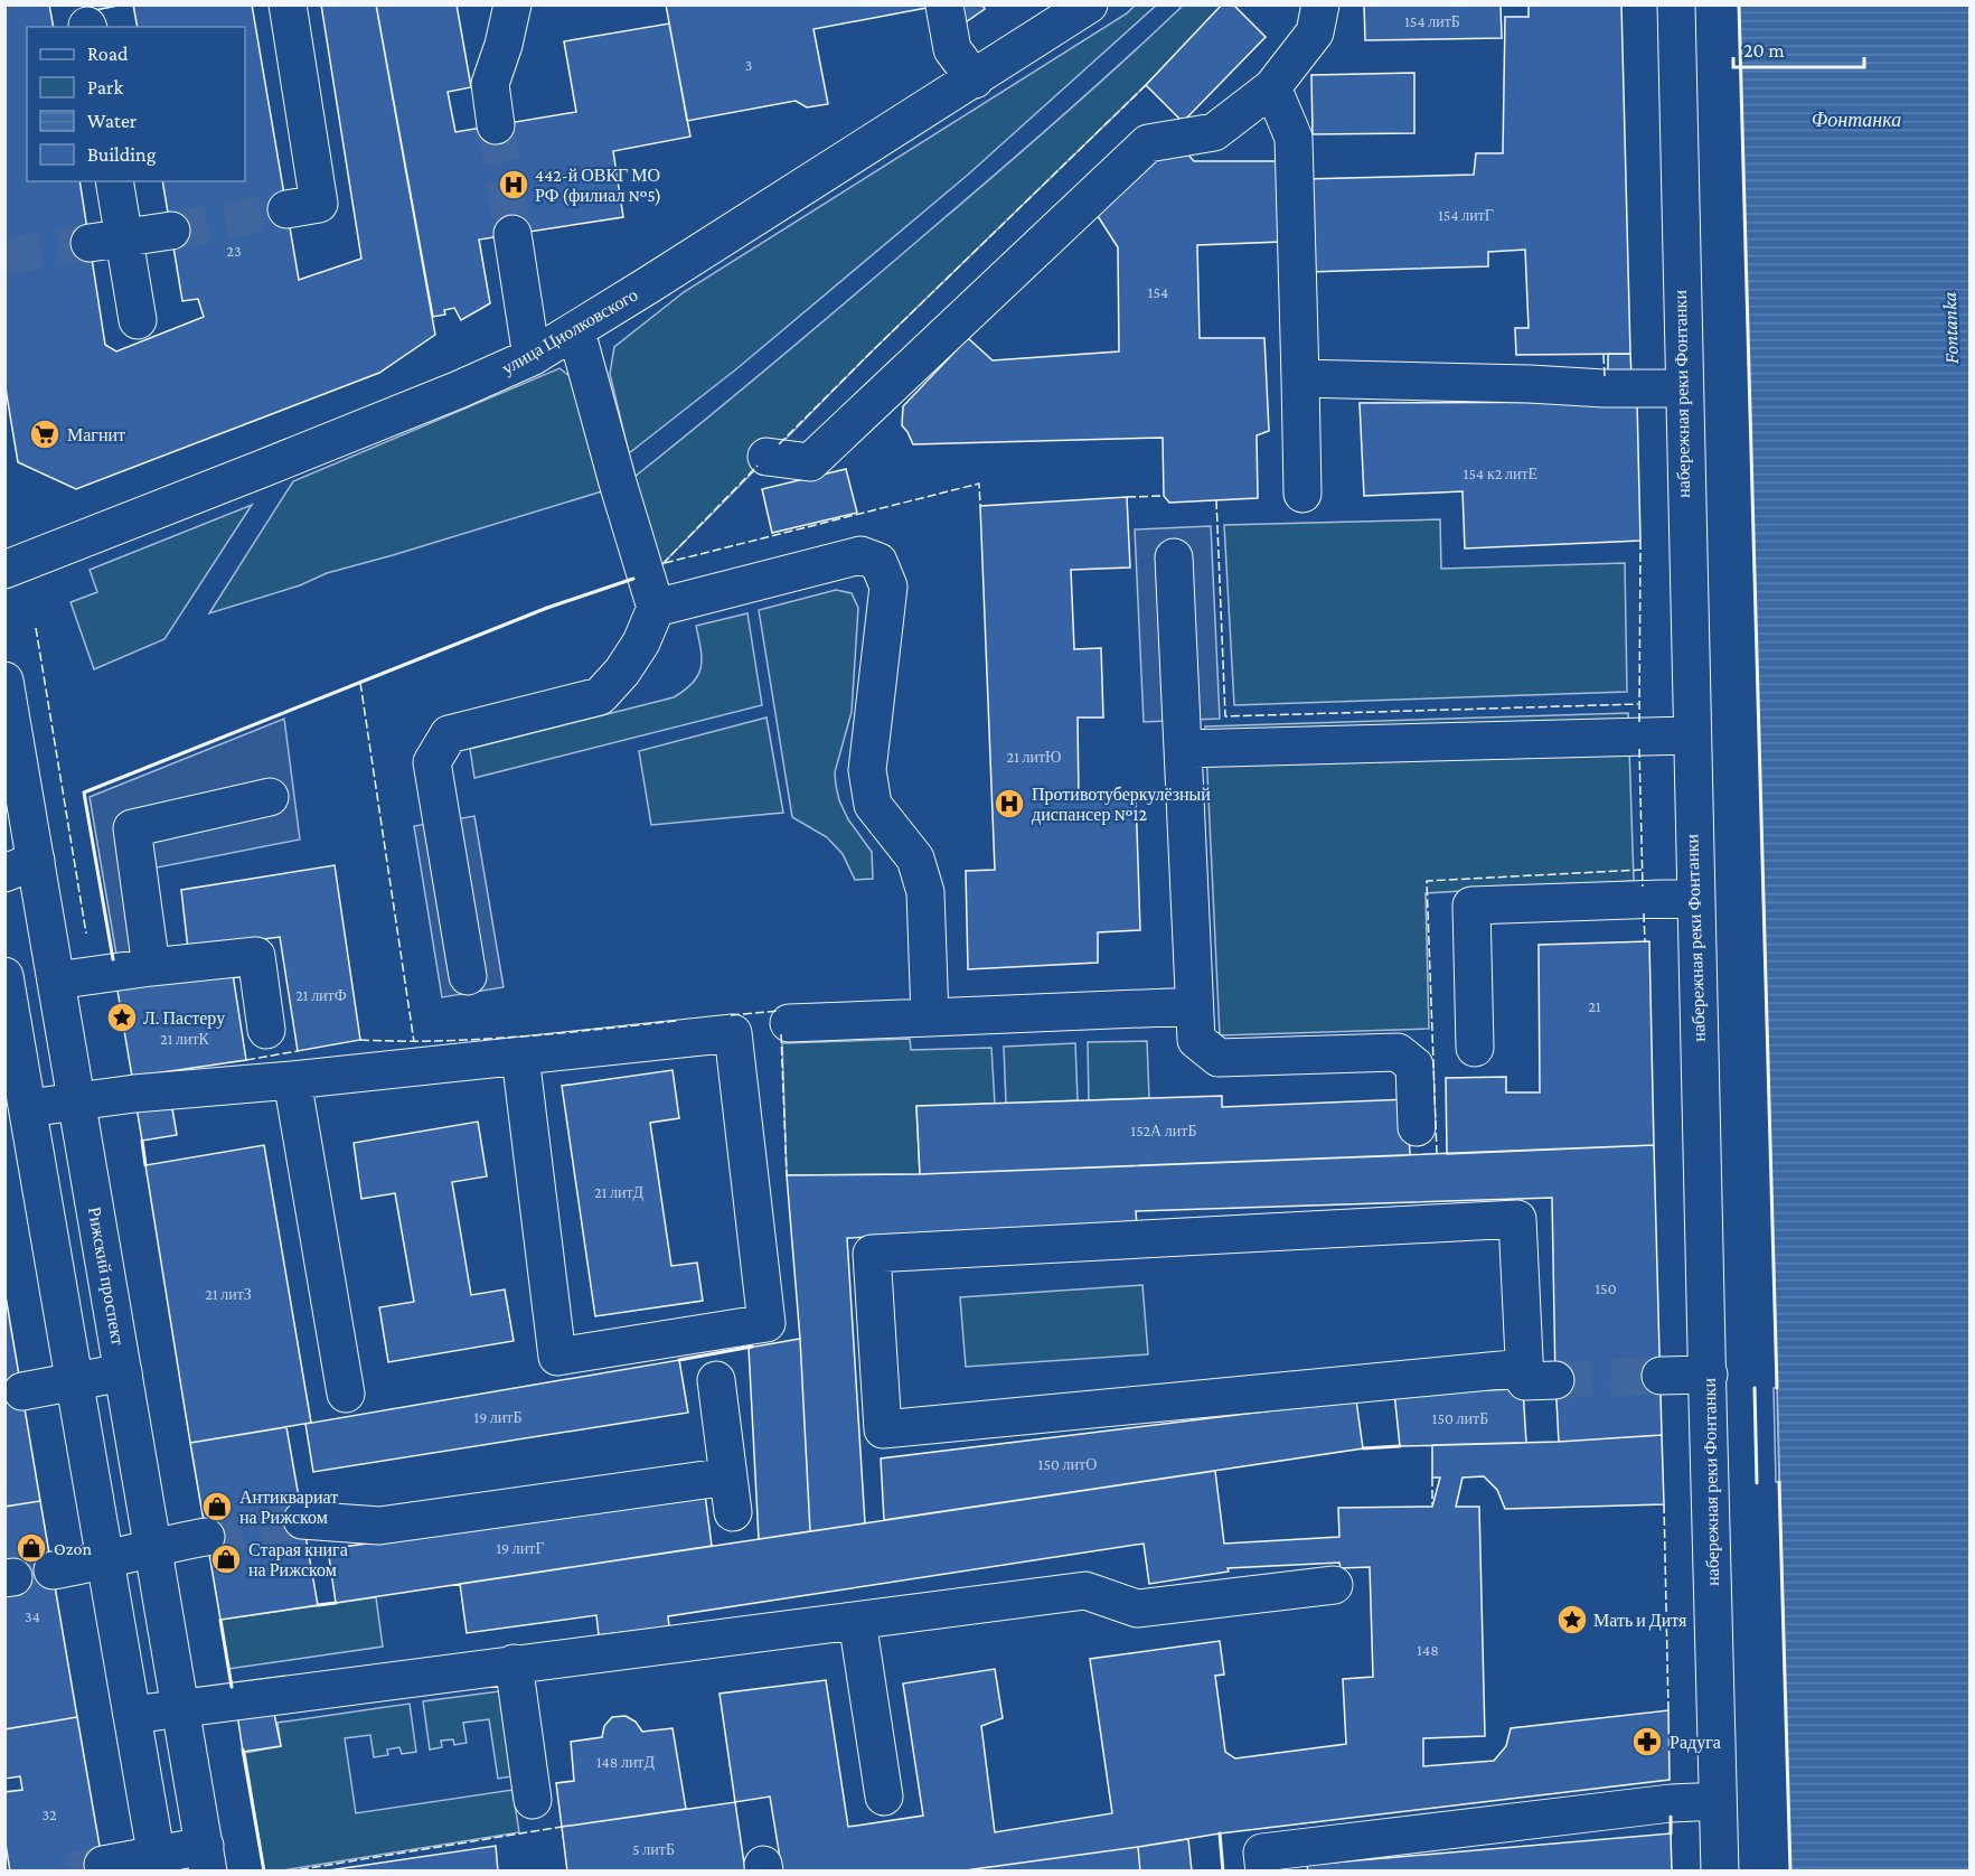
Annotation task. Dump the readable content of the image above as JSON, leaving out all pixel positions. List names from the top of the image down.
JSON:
{
  "streets": {
    "street": ["улица Циолковского", "набережная реки Фонтанки", "Рижский проспект"]
  },
  "water": ["Фонтанка", "Fontanka"],
  "places": {
    "hospital": ["442-й ОВКГ МО РФ (филиал №5)", "Противотуберкулёзный диспансер №12"],
    "supermarket": ["Магнит"],
    "place": ["Л. Пастеру", "Мать и Дитя"],
    "shop": ["Антиквариат на Рижском", "Ozon", "Старая книга на Рижском"],
    "pharmacy": ["Радуга"]
  },
  "house_numbers": [
    "154 литБ",
    "3",
    "154 литГ",
    "23",
    "154",
    "154 к2 литЕ",
    "21 литЮ",
    "21 литФ",
    "21",
    "21 литК",
    "152А литБ",
    "21 литД",
    "150",
    "21 литЗ",
    "19 литБ",
    "150 литБ",
    "150 литО",
    "19 литГ",
    "34",
    "148",
    "148 литД",
    "32",
    "5 литБ"
  ],
  "legend": [
    "Road",
    "Park",
    "Water",
    "Building"
  ],
  "scale_bar": "20 m"
}
